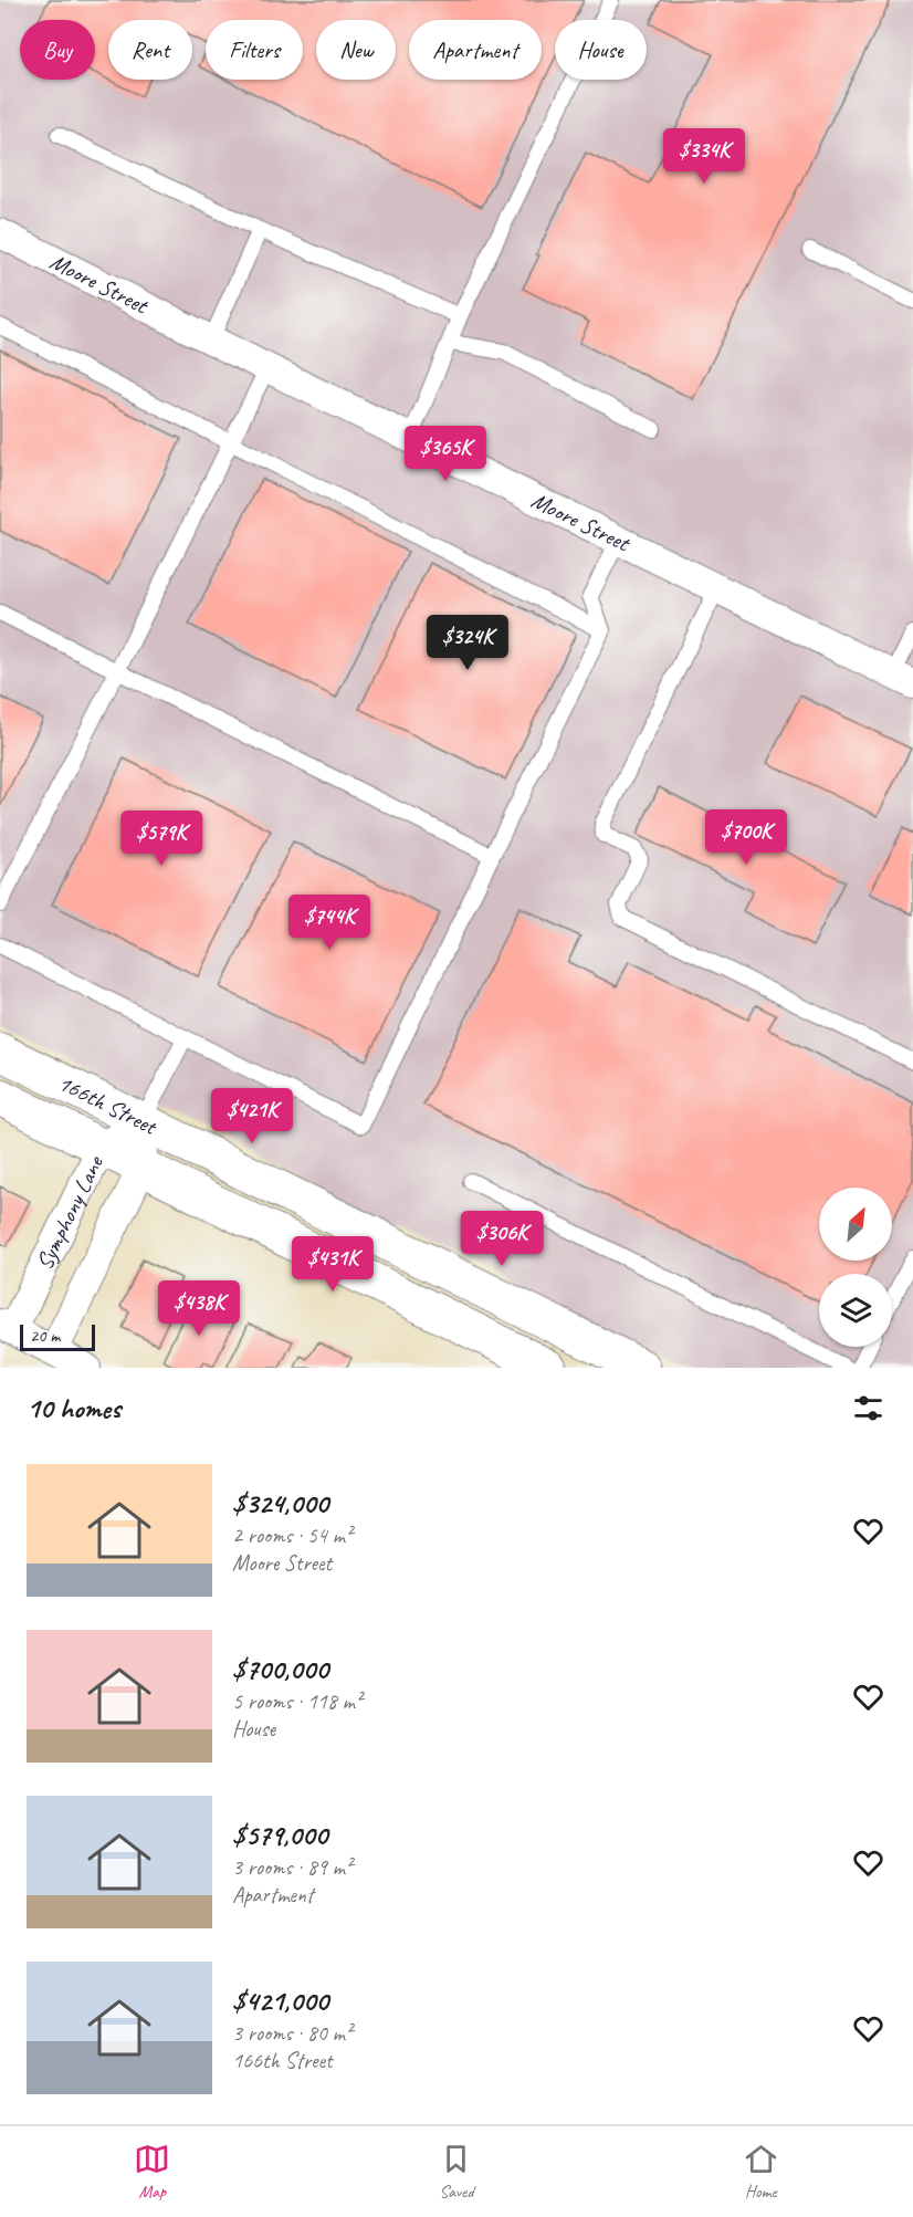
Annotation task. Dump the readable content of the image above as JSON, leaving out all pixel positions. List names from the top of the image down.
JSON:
{
  "streets": {
    "street": ["Moore Street", "166th Street", "Symphony Lane"]
  },
  "crossings": [
    ["166th Street", "Symphony Lane"]
  ],
  "scale_bar": "20 m",
  "north": "top right",
  "page": {
    "chip": [
      "Buy",
      "Rent",
      "Filters",
      "New",
      "Apartment",
      "House"
    ],
    "price": [
      "$334K",
      "$365K",
      "$324K",
      "$700K",
      "$579K",
      "$744K",
      "$421K",
      "$306K",
      "$431K",
      "$438K"
    ],
    "scale": "20 m",
    "heading": "10 homes",
    "list": [
      {
        "name": "$324,000",
        "note": "2 rooms · 54 m² · Moore Street"
      },
      {
        "name": "$700,000",
        "note": "5 rooms · 118 m² · House"
      },
      {
        "name": "$579,000",
        "note": "3 rooms · 89 m² · Apartment"
      },
      {
        "name": "$421,000",
        "note": "3 rooms · 80 m² · 166th Street"
      }
    ],
    "tabs": ["Map", "Saved", "Home"]
  }
}
